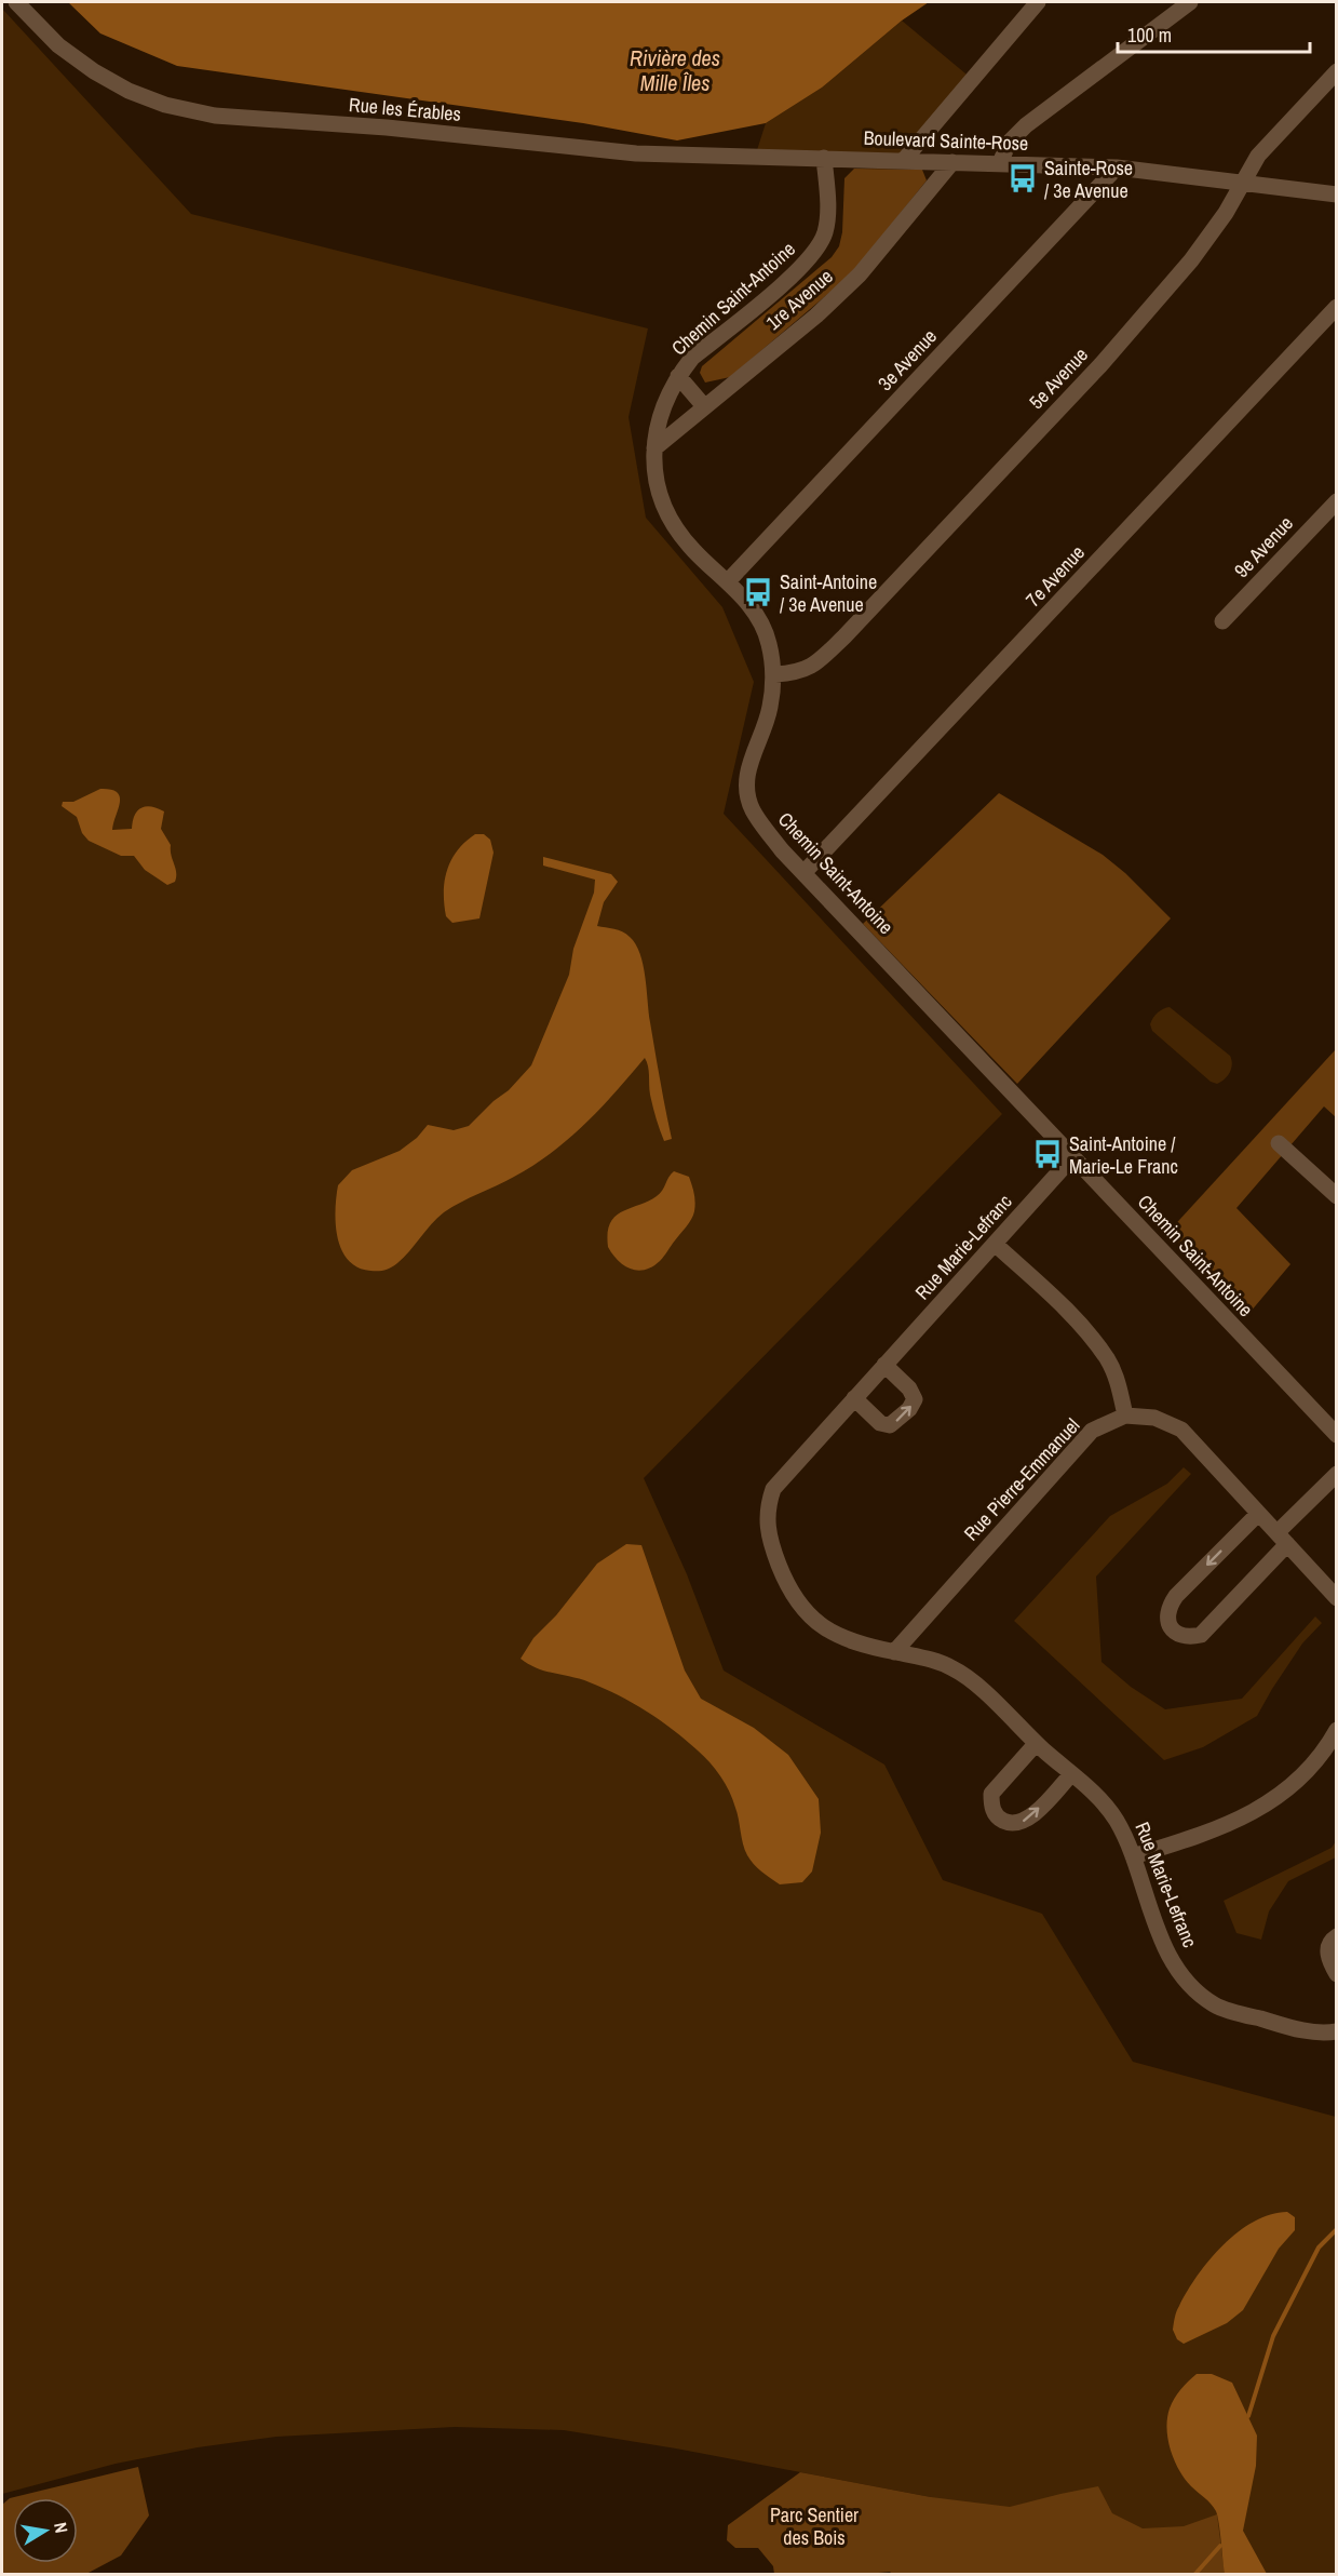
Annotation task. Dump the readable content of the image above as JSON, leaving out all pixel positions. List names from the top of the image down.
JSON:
{
  "streets": {
    "street": [
      "Rue les Érables",
      "Boulevard Sainte-Rose",
      "Chemin Saint-Antoine",
      "1re Avenue",
      "3e Avenue",
      "5e Avenue",
      "9e Avenue",
      "7e Avenue",
      "Rue Marie-Lefranc",
      "Rue Pierre-Emmanuel"
    ]
  },
  "crossings": [
    ["Rue les Érables", "Boulevard Sainte-Rose"],
    ["Rue les Érables", "Chemin Saint-Antoine"],
    ["Boulevard Sainte-Rose", "Chemin Saint-Antoine"],
    ["Boulevard Sainte-Rose", "1re Avenue"],
    ["Boulevard Sainte-Rose", "3e Avenue"],
    ["Boulevard Sainte-Rose", "5e Avenue"],
    ["Chemin Saint-Antoine", "1re Avenue"],
    ["Chemin Saint-Antoine", "3e Avenue"],
    ["Chemin Saint-Antoine", "5e Avenue"],
    ["Chemin Saint-Antoine", "7e Avenue"],
    ["Chemin Saint-Antoine", "Rue Marie-Lefranc"],
    ["Rue Marie-Lefranc", "Rue Pierre-Emmanuel"]
  ],
  "water": ["Rivière des Mille Îles"],
  "parks": ["Parc Sentier des Bois"],
  "places": {
    "bus stop": ["Sainte-Rose / 3e Avenue", "Saint-Antoine / 3e Avenue", "Saint-Antoine / Marie-Le Franc"]
  },
  "scale_bar": "100 m",
  "north": "right"
}
